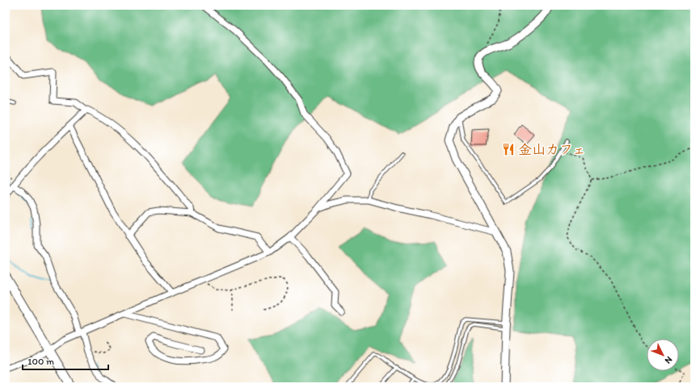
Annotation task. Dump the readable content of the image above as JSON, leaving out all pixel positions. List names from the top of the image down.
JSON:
{
  "places": {
    "restaurant": ["金山カフェ"]
  },
  "scale_bar": "100 m",
  "north": "bottom right"
}
